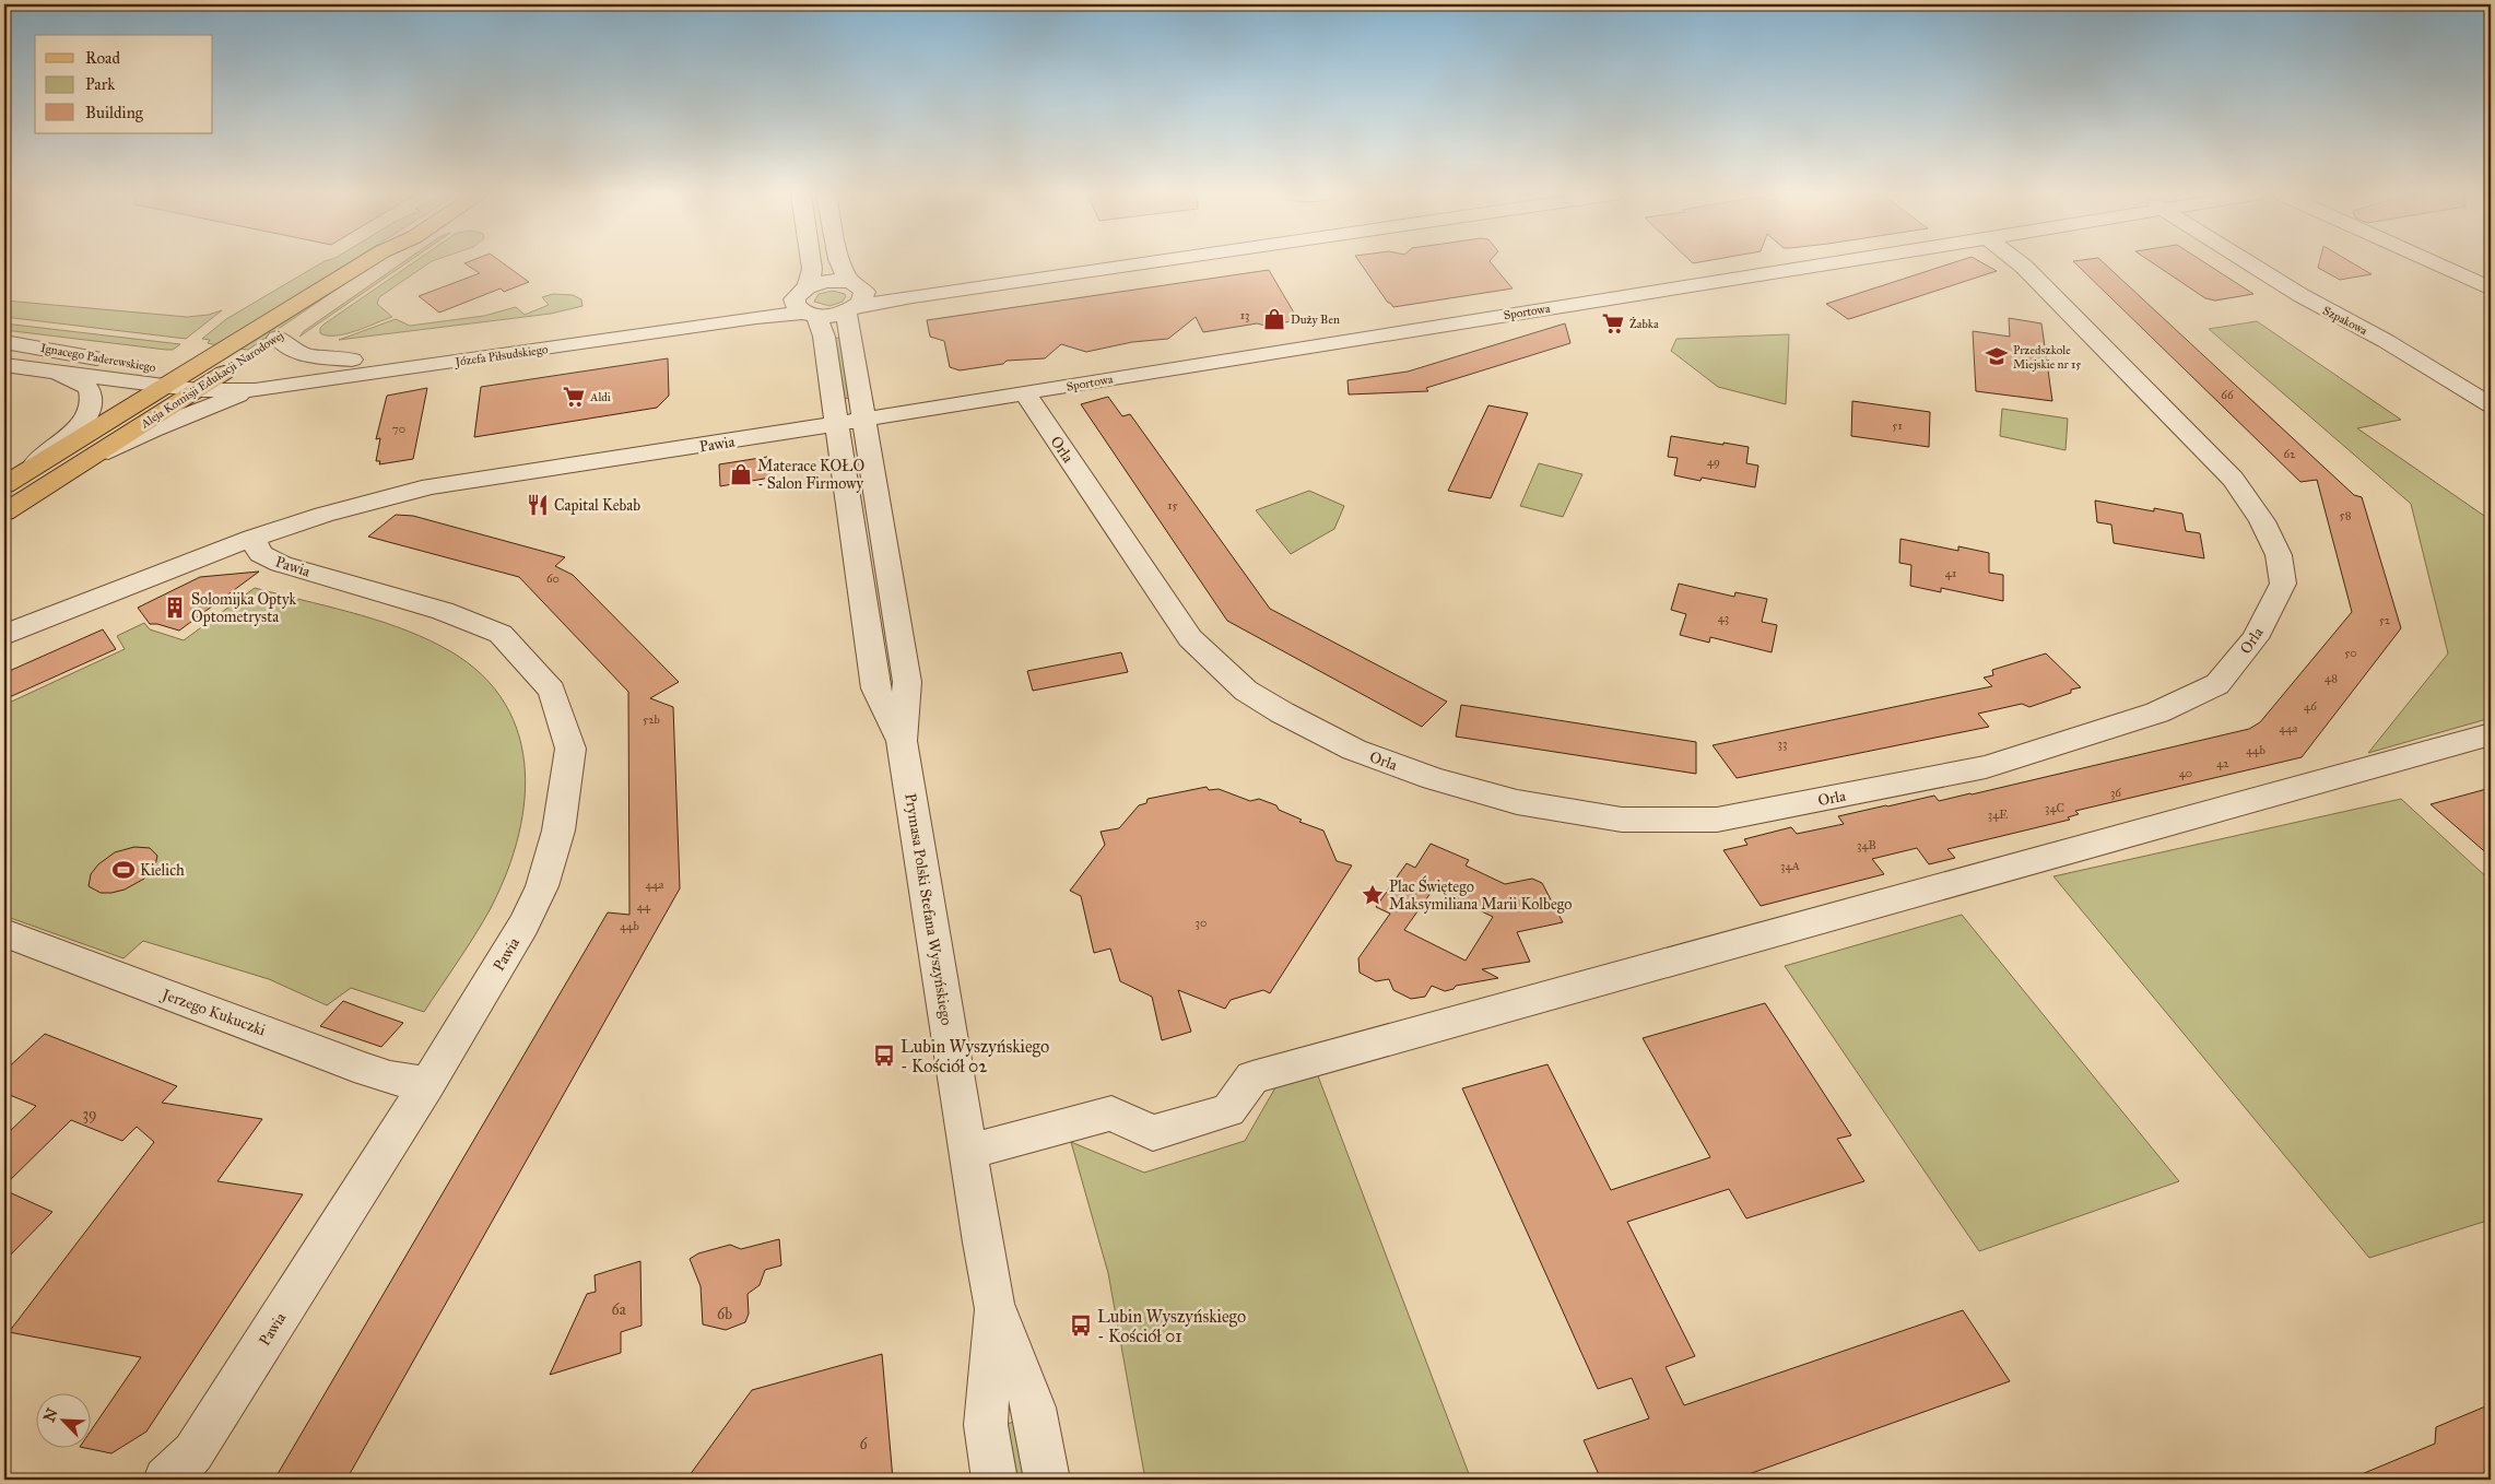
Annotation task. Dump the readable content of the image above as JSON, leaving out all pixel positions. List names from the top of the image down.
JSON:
{
  "streets": {
    "main road": ["Aleja Komisji Edukacji Narodowej"],
    "street": [
      "Sportowa",
      "Szpakowa",
      "Józefa Piłsudskiego",
      "Ignacego Paderewskiego",
      "Pawia",
      "Orla",
      "Prymasa Polski Stefana Wyszyńskiego",
      "Jerzego Kukuczki"
    ]
  },
  "crossings": [
    ["Sportowa", "Pawia"],
    ["Sportowa", "Orla"],
    ["Sportowa", "Prymasa Polski Stefana Wyszyńskiego"],
    ["Józefa Piłsudskiego", "Ignacego Paderewskiego"],
    ["Józefa Piłsudskiego", "Aleja Komisji Edukacji Narodowej"],
    ["Józefa Piłsudskiego", "Prymasa Polski Stefana Wyszyńskiego"],
    ["Ignacego Paderewskiego", "Aleja Komisji Edukacji Narodowej"],
    ["Pawia", "Prymasa Polski Stefana Wyszyńskiego"],
    ["Pawia", "Jerzego Kukuczki"]
  ],
  "places": {
    "shop": ["Duży Ben", "Materace KOŁO - Salon Firmowy"],
    "supermarket": ["Żabka", "Aldi"],
    "school or university": ["Przedszkole Miejskie nr 15"],
    "restaurant": ["Capital Kebab"],
    "building": ["Solomijka Optyk Optometrysta"],
    "sports": ["Kielich"],
    "place": ["Plac Świętego Maksymiliana Marii Kolbego"],
    "bus stop": ["Lubin Wyszyńskiego - Kościół 02", "Lubin Wyszyńskiego - Kościół 01"]
  },
  "house_numbers": [
    "13",
    "66",
    "51",
    "70",
    "62",
    "49",
    "15",
    "58",
    "41",
    "60",
    "43",
    "52",
    "50",
    "48",
    "46",
    "52b",
    "44a",
    "33",
    "44b",
    "42",
    "40",
    "36",
    "34C",
    "34E",
    "34B",
    "34A",
    "44a",
    "44",
    "30",
    "44b",
    "39",
    "6a",
    "6b",
    "6"
  ],
  "legend": ["Road", "Park", "Building"],
  "north": "top left"
}
